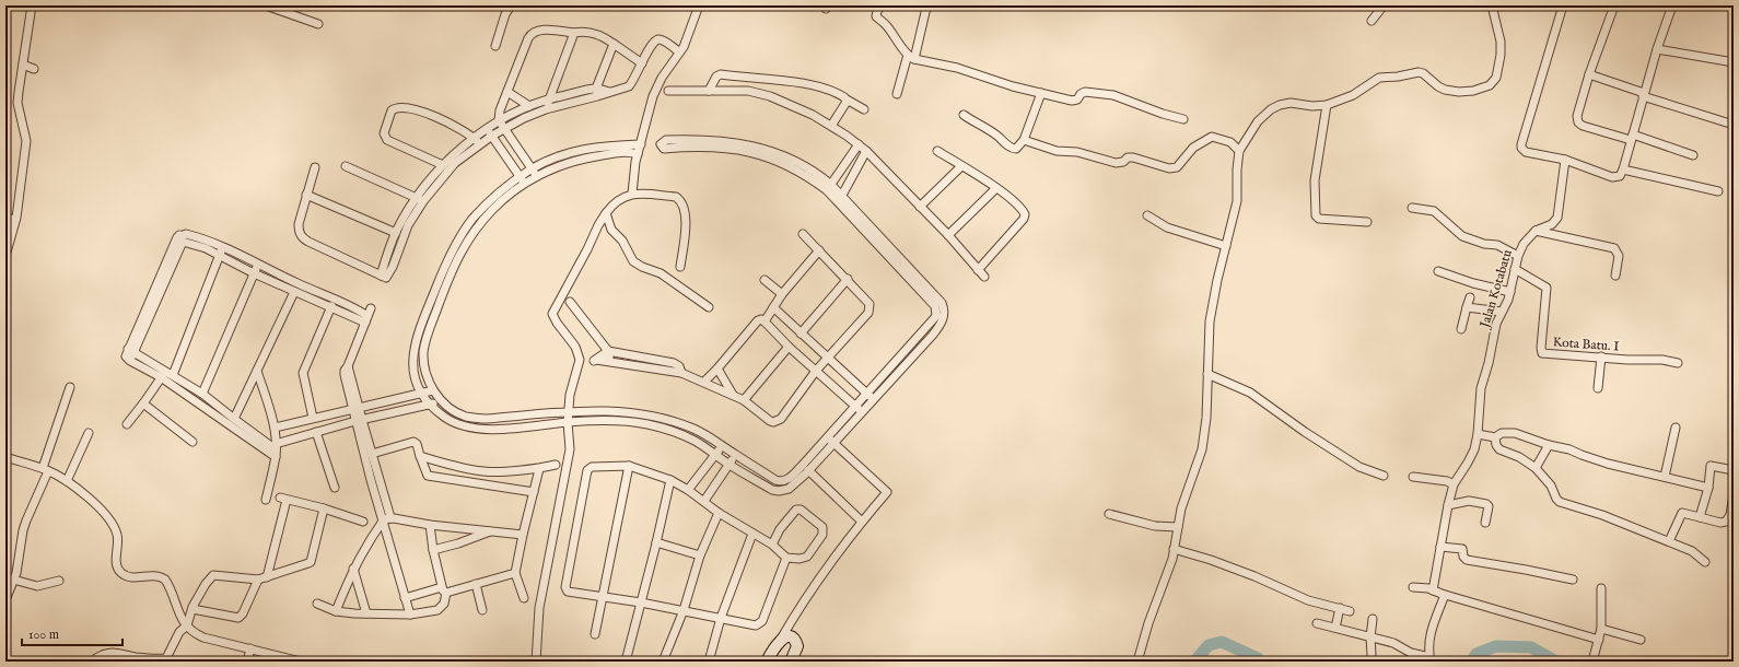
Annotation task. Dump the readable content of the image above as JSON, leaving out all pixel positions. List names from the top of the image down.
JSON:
{
  "streets": {
    "street": ["Jalan Kotabatu", "Kota Batu. I"]
  },
  "crossings": [
    ["Jalan Kotabatu", "Kota Batu. I"]
  ],
  "scale_bar": "100 m"
}
